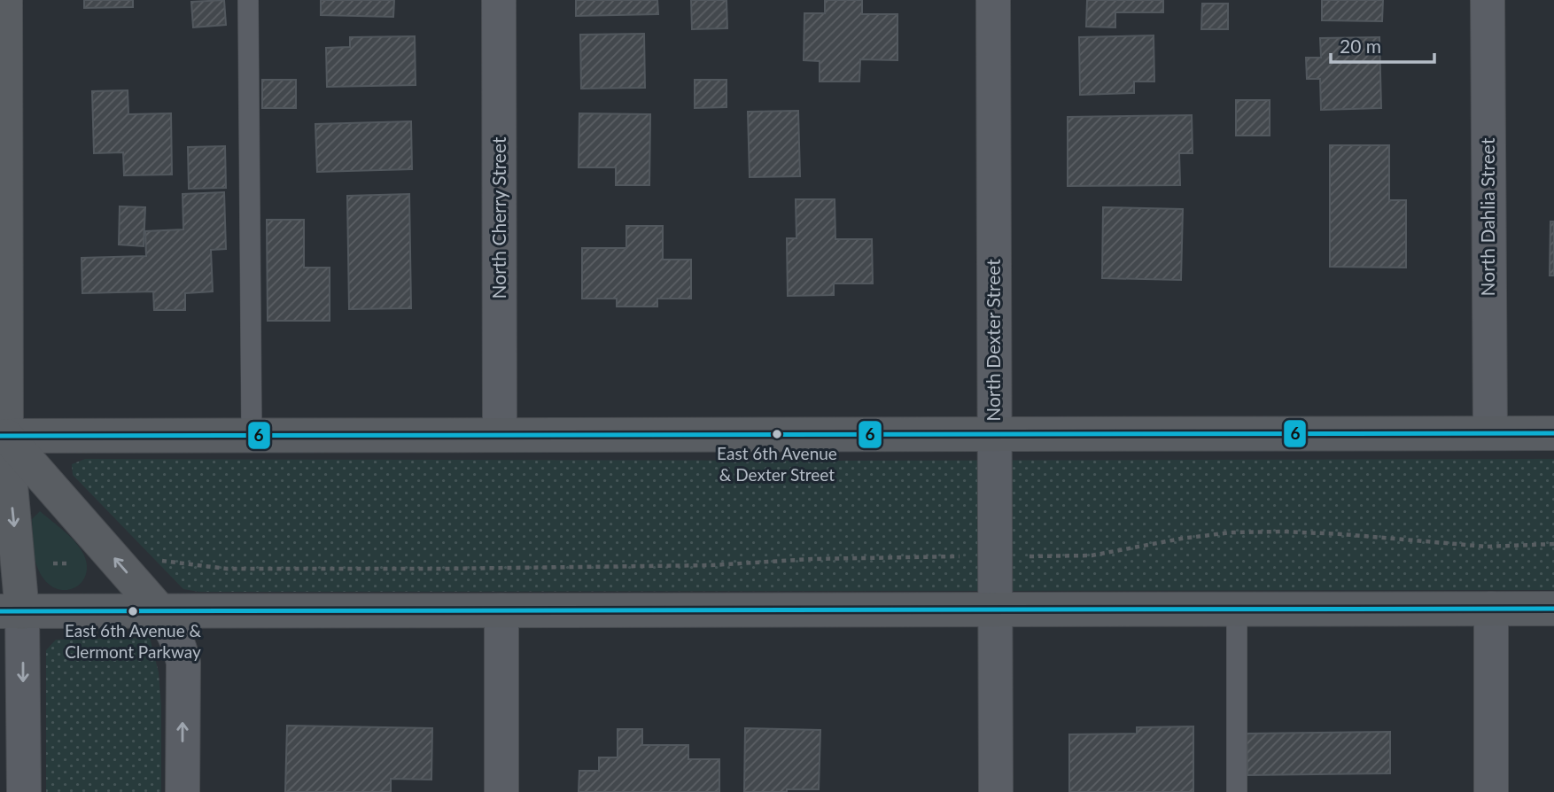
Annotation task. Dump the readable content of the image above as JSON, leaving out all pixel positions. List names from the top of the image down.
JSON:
{
  "streets": {
    "street": ["North Dahlia Street", "North Cherry Street", "North Dexter Street"]
  },
  "places": ["East 6th Avenue & Dexter Street", "East 6th Avenue & Clermont Parkway"],
  "lines": ["transit line 6"],
  "scale_bar": "20 m"
}
